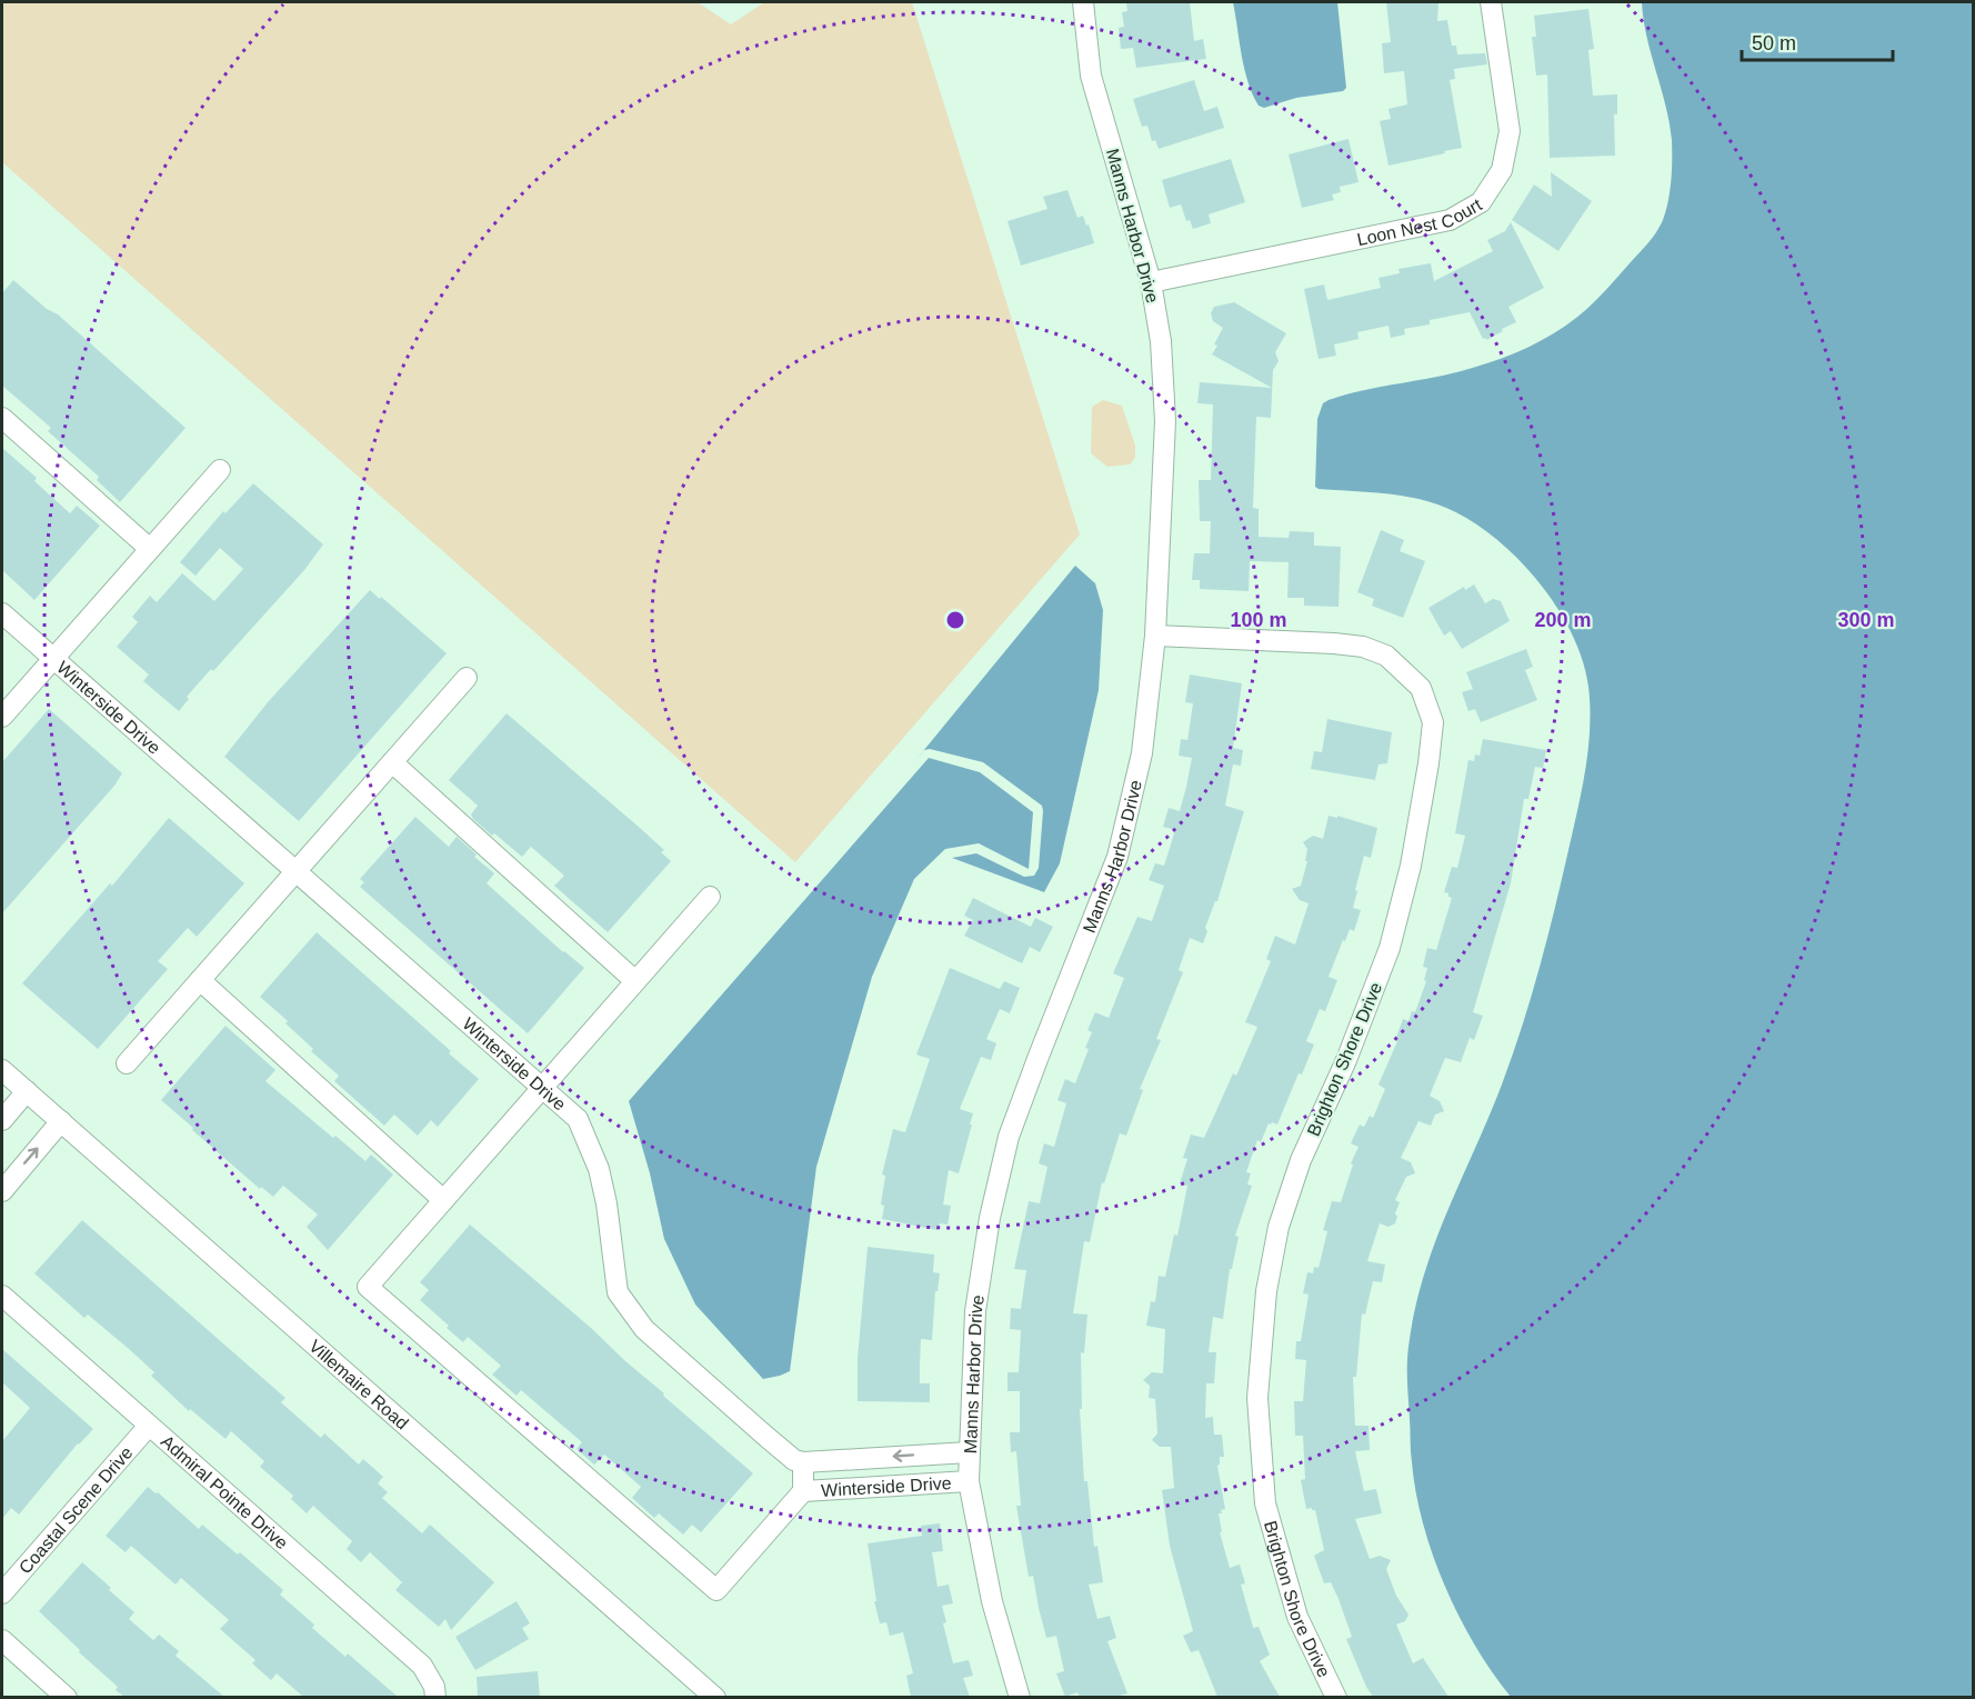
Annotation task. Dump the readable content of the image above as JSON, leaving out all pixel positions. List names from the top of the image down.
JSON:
{
  "streets": {
    "street": [
      "Loon Nest Court",
      "Manns Harbor Drive",
      "Winterside Drive",
      "Brighton Shore Drive",
      "Villemaire Road",
      "Admiral Pointe Drive",
      "Coastal Scene Drive"
    ]
  },
  "crossings": [
    ["Loon Nest Court", "Manns Harbor Drive"],
    ["Manns Harbor Drive", "Winterside Drive"],
    ["Manns Harbor Drive", "Brighton Shore Drive"],
    ["Admiral Pointe Drive", "Coastal Scene Drive"]
  ],
  "scale_bar": "50 m",
  "rings": ["100 m", "200 m", "300 m"]
}
